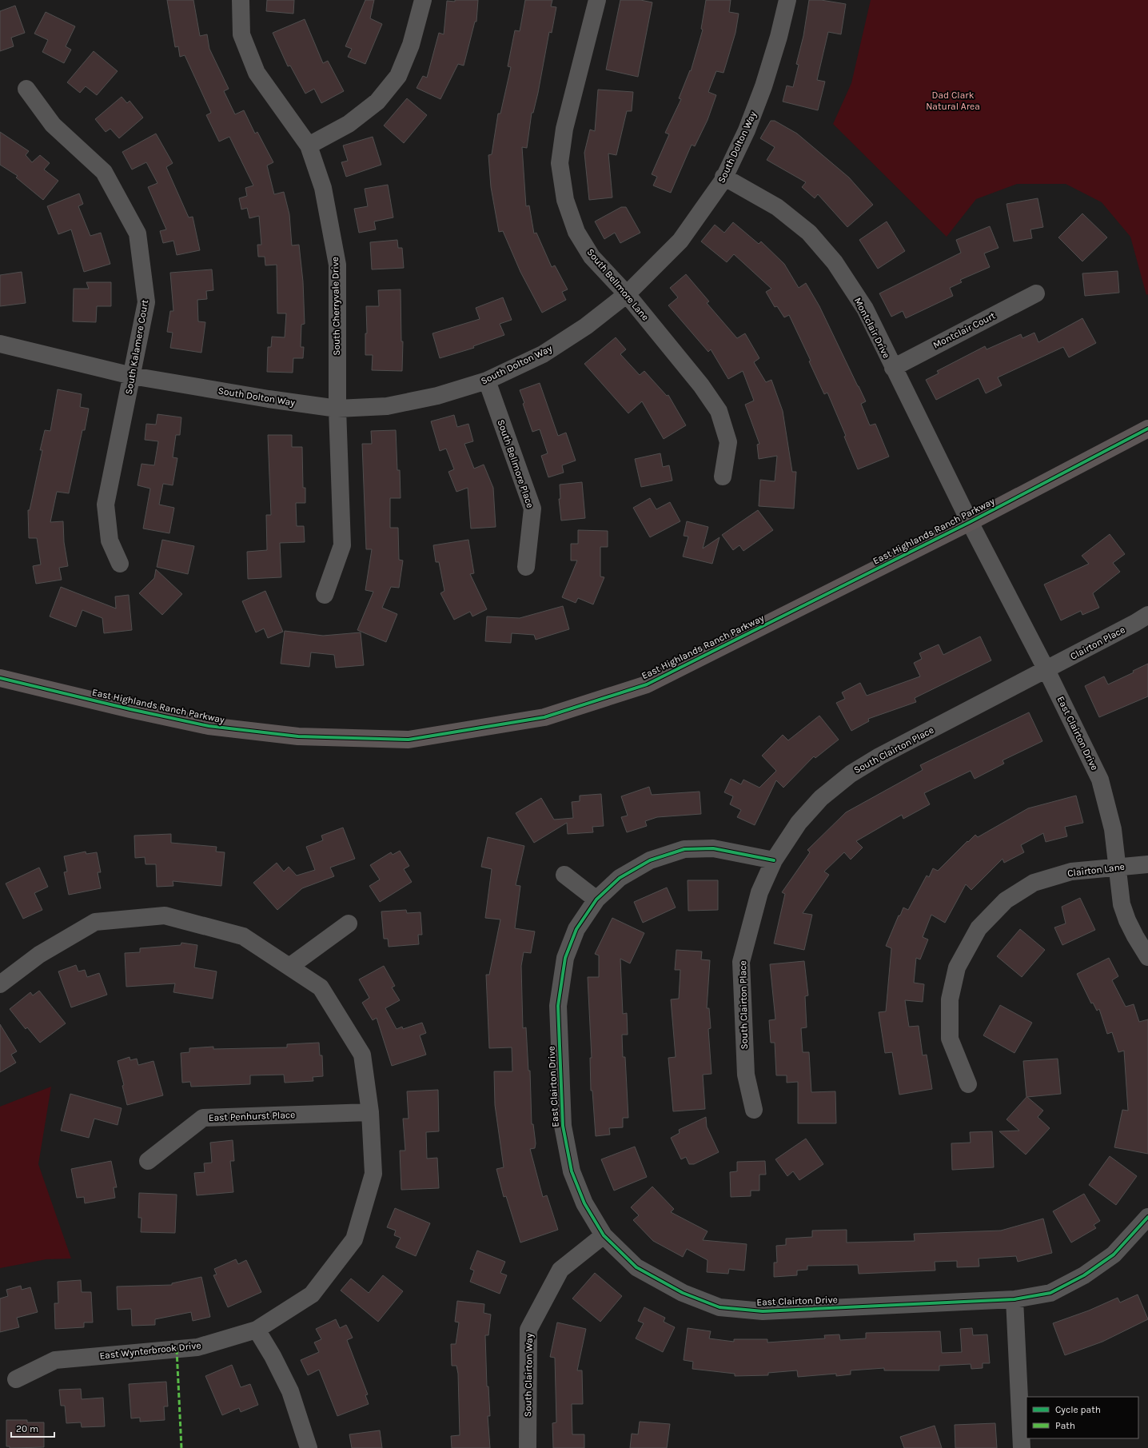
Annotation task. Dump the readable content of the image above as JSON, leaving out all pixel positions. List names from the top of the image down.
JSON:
{
  "streets": {
    "main road": ["East Highlands Ranch Parkway"],
    "street": [
      "South Dolton Way",
      "South Bellmore Lane",
      "South Cherryvale Drive",
      "Montclair Drive",
      "Montclair Court",
      "South Kalamere Court",
      "South Bellmore Place",
      "Clairton Place",
      "East Clairton Drive",
      "South Clairton Place",
      "Clairton Lane",
      "East Penhurst Place",
      "East Wynterbrook Drive",
      "South Clairton Way"
    ]
  },
  "crossings": [
    ["South Dolton Way", "South Bellmore Lane"],
    ["South Dolton Way", "South Cherryvale Drive"],
    ["South Dolton Way", "Montclair Drive"],
    ["South Dolton Way", "South Kalamere Court"],
    ["South Dolton Way", "South Bellmore Place"],
    ["Montclair Drive", "Montclair Court"],
    ["Montclair Drive", "East Highlands Ranch Parkway"],
    ["Montclair Drive", "East Clairton Drive"],
    ["East Highlands Ranch Parkway", "East Clairton Drive"],
    ["Clairton Place", "East Clairton Drive"],
    ["Clairton Place", "South Clairton Place"],
    ["East Clairton Drive", "South Clairton Place"],
    ["East Clairton Drive", "Clairton Lane"],
    ["East Clairton Drive", "South Clairton Way"],
    ["East Penhurst Place", "East Wynterbrook Drive"]
  ],
  "parks": ["Dad Clark Natural Area"],
  "legend": ["Cycle path", "Path"],
  "scale_bar": "20 m"
}
